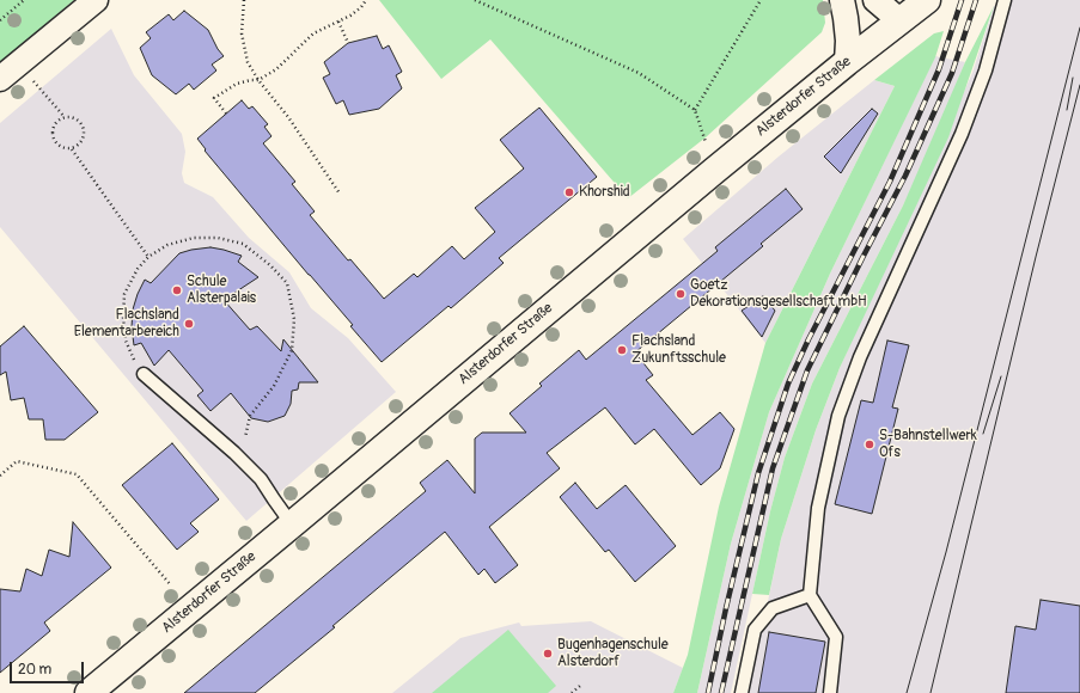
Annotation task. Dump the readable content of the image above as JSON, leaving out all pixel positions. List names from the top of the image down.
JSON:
{
  "streets": {
    "street": ["Alsterdorfer Straße"]
  },
  "places": [
    "Khorshid",
    "Schule Alsterpalais",
    "Goetz Dekorationsgesellschaft mbH",
    "Flachsland Elementarbereich",
    "Flachsland Zukunftsschule",
    "S-Bahnstellwerk Ofs",
    "Bugenhagenschule Alsterdorf"
  ],
  "scale_bar": "20 m"
}
